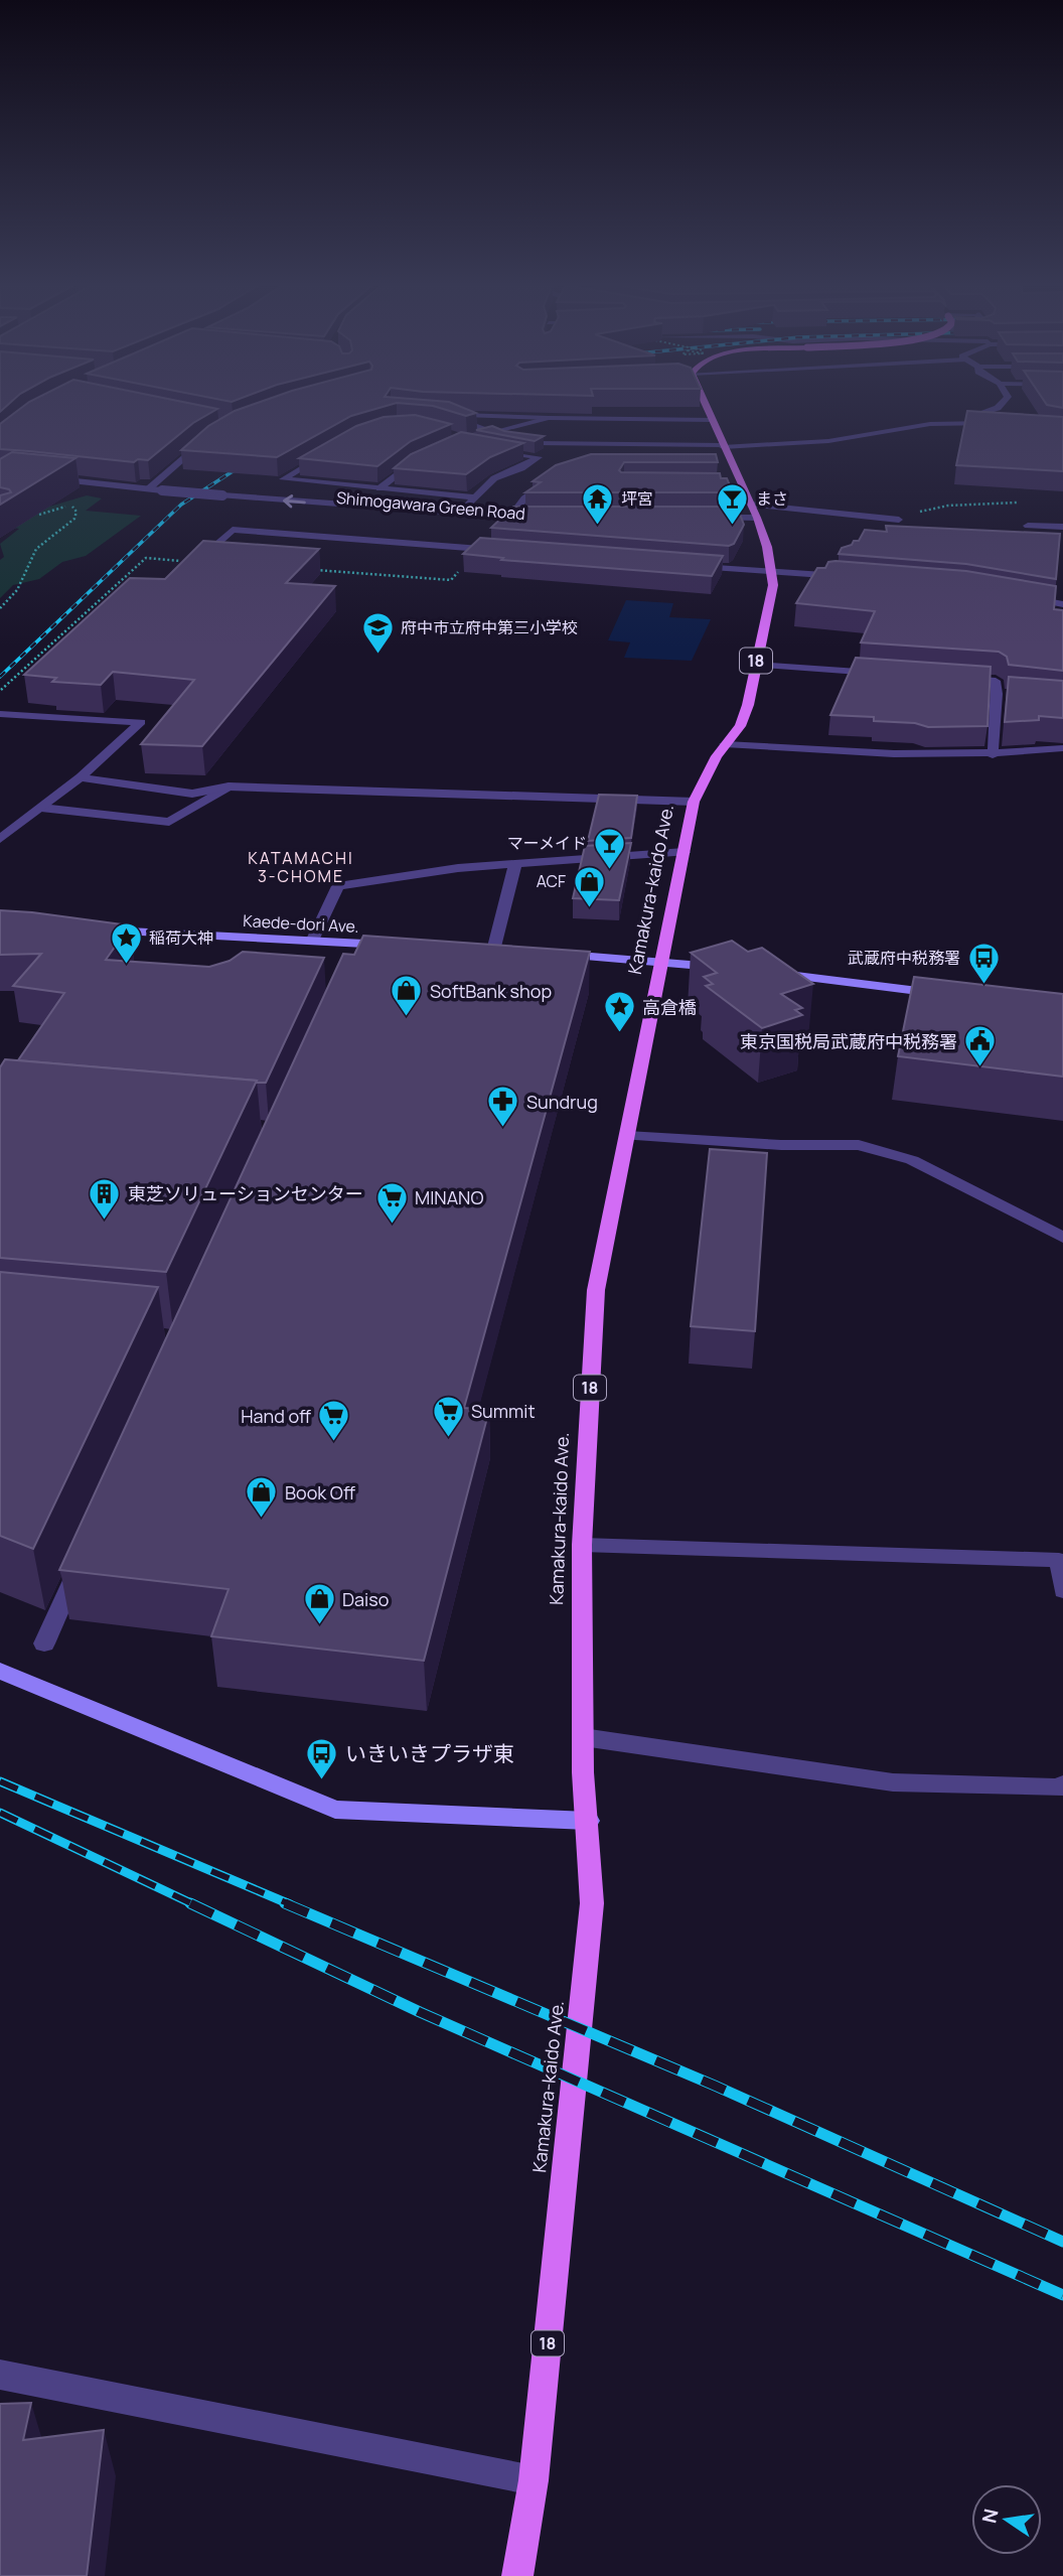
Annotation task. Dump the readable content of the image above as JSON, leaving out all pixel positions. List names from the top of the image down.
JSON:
{
  "streets": {
    "main road": ["18", "Kamakura-kaido Ave."],
    "street": ["Kaede-dori Ave."]
  },
  "districts": ["KATAMACHI 3-CHOME"],
  "places": {
    "temple": ["坪宮"],
    "bar": ["まさ", "マーメイド"],
    "school or university": ["府中市立府中第三小学校"],
    "shop": [
      "ACF",
      "SoftBank shop",
      "Book Off",
      "Daiso"
    ],
    "place": ["稲荷大神", "高倉橋"],
    "bus stop": ["武蔵府中税務署", "いきいきプラザ東"],
    "public building": ["東京国税局武蔵府中税務署"],
    "pharmacy": ["Sundrug"],
    "building": ["東芝ソリューションセンター"],
    "supermarket": ["MINANO", "Summit", "Hand off"]
  },
  "north": "left"
}
